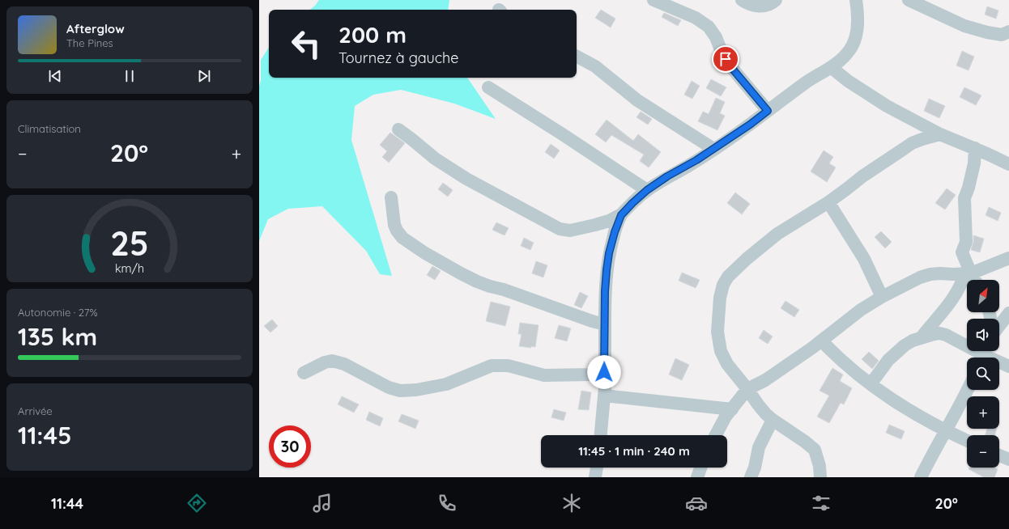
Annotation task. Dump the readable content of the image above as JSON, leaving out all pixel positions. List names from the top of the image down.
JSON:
{
  "north": "top right",
  "page": {
    "turn": ["200 m", "Tournez à gauche"],
    "song": ["Afterglow", "The Pines"],
    "tile": [
      "Climatisation",
      ["Autonomie · 27%", "135 km"],
      ["Arrivée", "11:45"]
    ],
    "heat": ["−", "20°", "+"],
    "map_buttons": ["+", "−"],
    "limit": "30",
    "trip": "11:45 · 1 min · 240 m",
    "tabs": ["11:44", "20°"],
    "gauge": ["25", "km/h"]
  }
}
